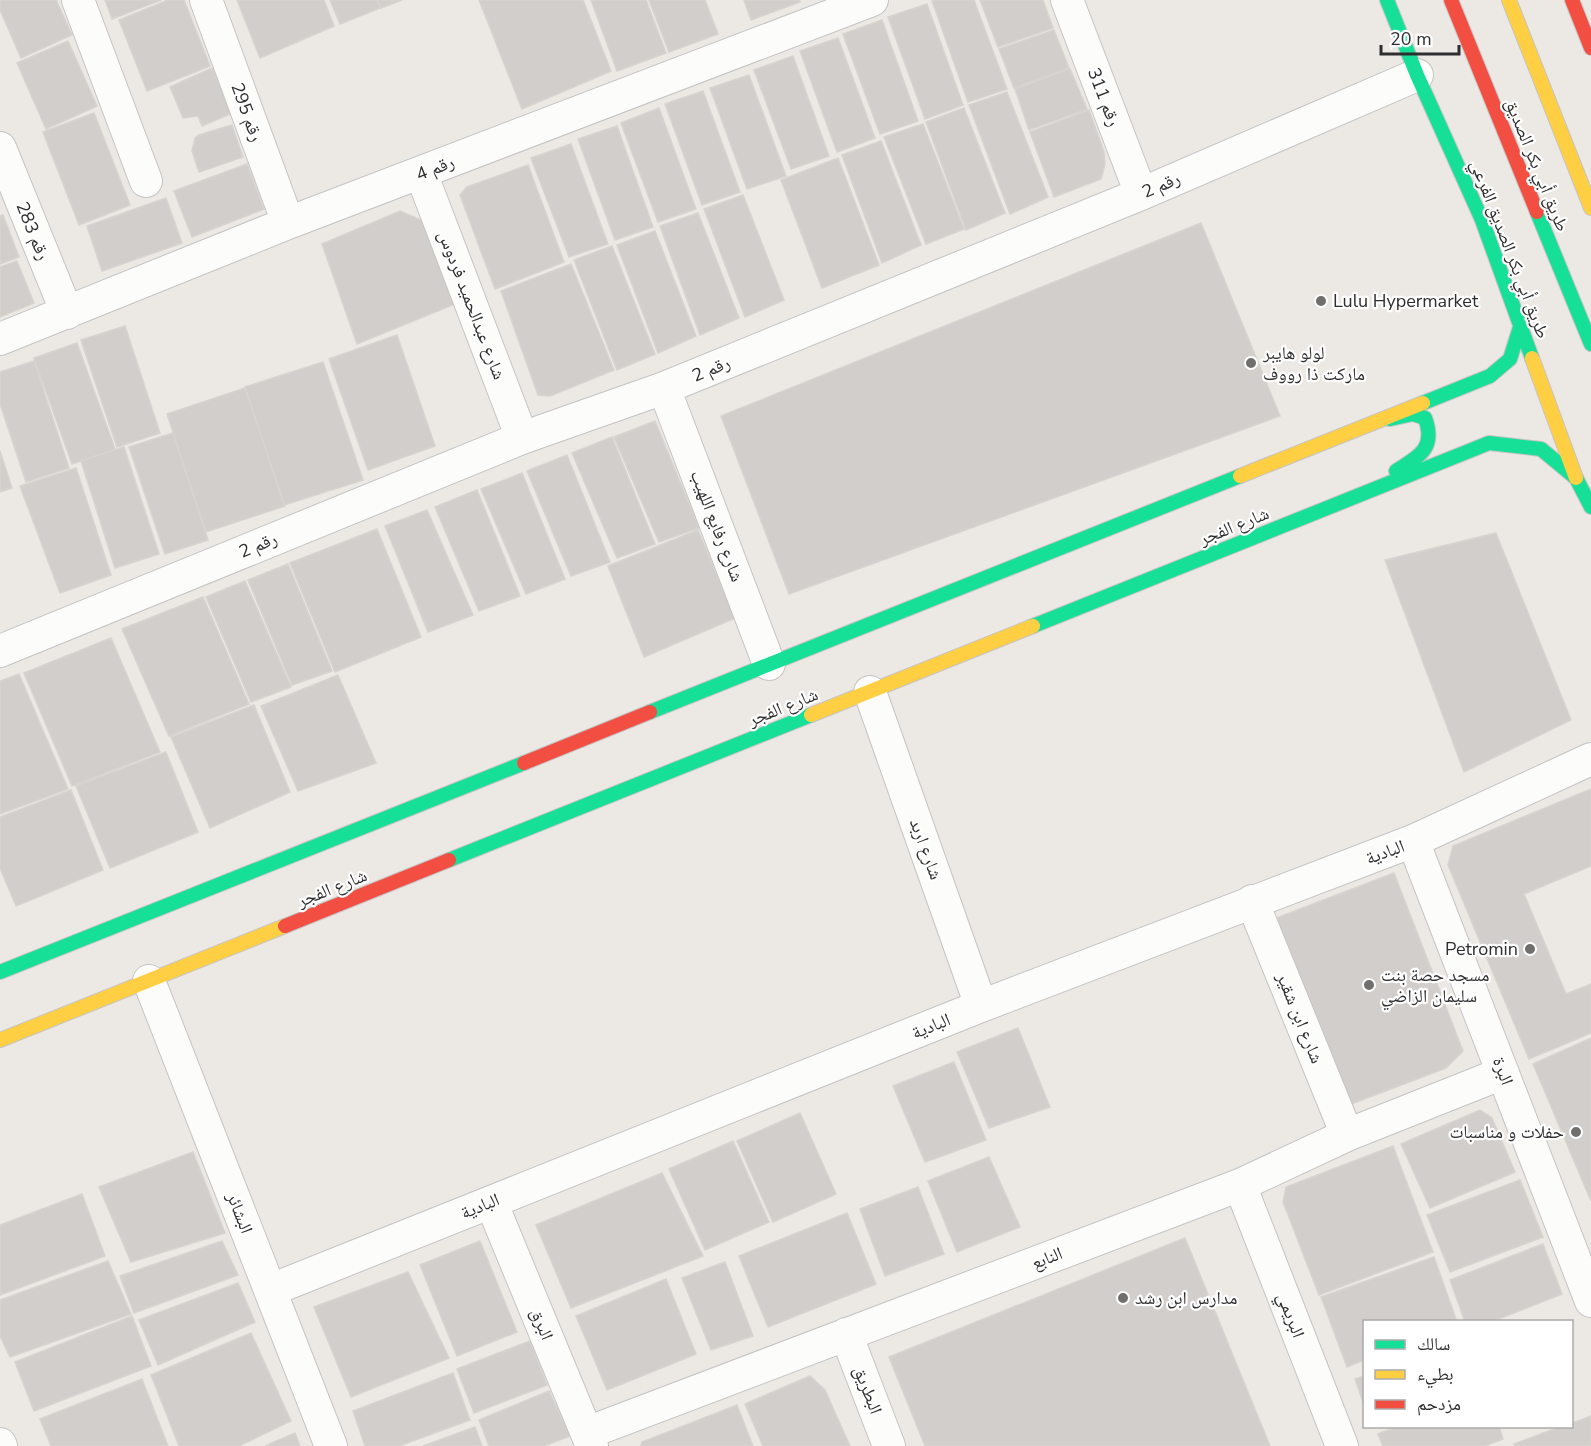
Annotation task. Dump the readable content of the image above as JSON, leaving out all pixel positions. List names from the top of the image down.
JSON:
{
  "streets": {
    "street": [
      "رقم 311",
      "رقم 295",
      "طريق أبي بكر الصديق",
      "رقم 4",
      "رقم 2",
      "رقم 283",
      "طريق أبي بكر الصديق الفرعي",
      "شارع عبدالحميد فردوس",
      "شارع رفايع اللهيب",
      "شارع الفجر",
      "شارع اربد",
      "البادية",
      "شارع ابن شقير",
      "البرة",
      "البشائر",
      "النابع",
      "البريمي",
      "البرق",
      "البطريق"
    ]
  },
  "crossings": [
    ["رقم 311", "رقم 2"],
    ["رقم 295", "رقم 4"],
    ["رقم 4", "رقم 283"],
    ["رقم 4", "شارع عبدالحميد فردوس"],
    ["رقم 2", "طريق أبي بكر الصديق الفرعي"],
    ["رقم 2", "شارع عبدالحميد فردوس"],
    ["رقم 2", "شارع رفايع اللهيب"],
    ["طريق أبي بكر الصديق الفرعي", "شارع الفجر"],
    ["شارع الفجر", "شارع اربد"],
    ["شارع الفجر", "البشائر"],
    ["شارع اربد", "البادية"],
    ["البادية", "شارع ابن شقير"],
    ["البادية", "البرة"],
    ["البادية", "البشائر"],
    ["البادية", "البرق"],
    ["شارع ابن شقير", "النابع"],
    ["البرة", "النابع"],
    ["النابع", "البريمي"],
    ["النابع", "البرق"],
    ["النابع", "البطريق"]
  ],
  "places": [
    "Lulu Hypermarket",
    "لولو هايبر ماركت ذا رووف",
    "Petromin",
    "مسجد حصة بنت سليمان الزاضي",
    "حفلات و مناسبات",
    "مدارس ابن رشد"
  ],
  "legend": ["سالك", "بطيء", "مزدحم"],
  "scale_bar": "20 m"
}
